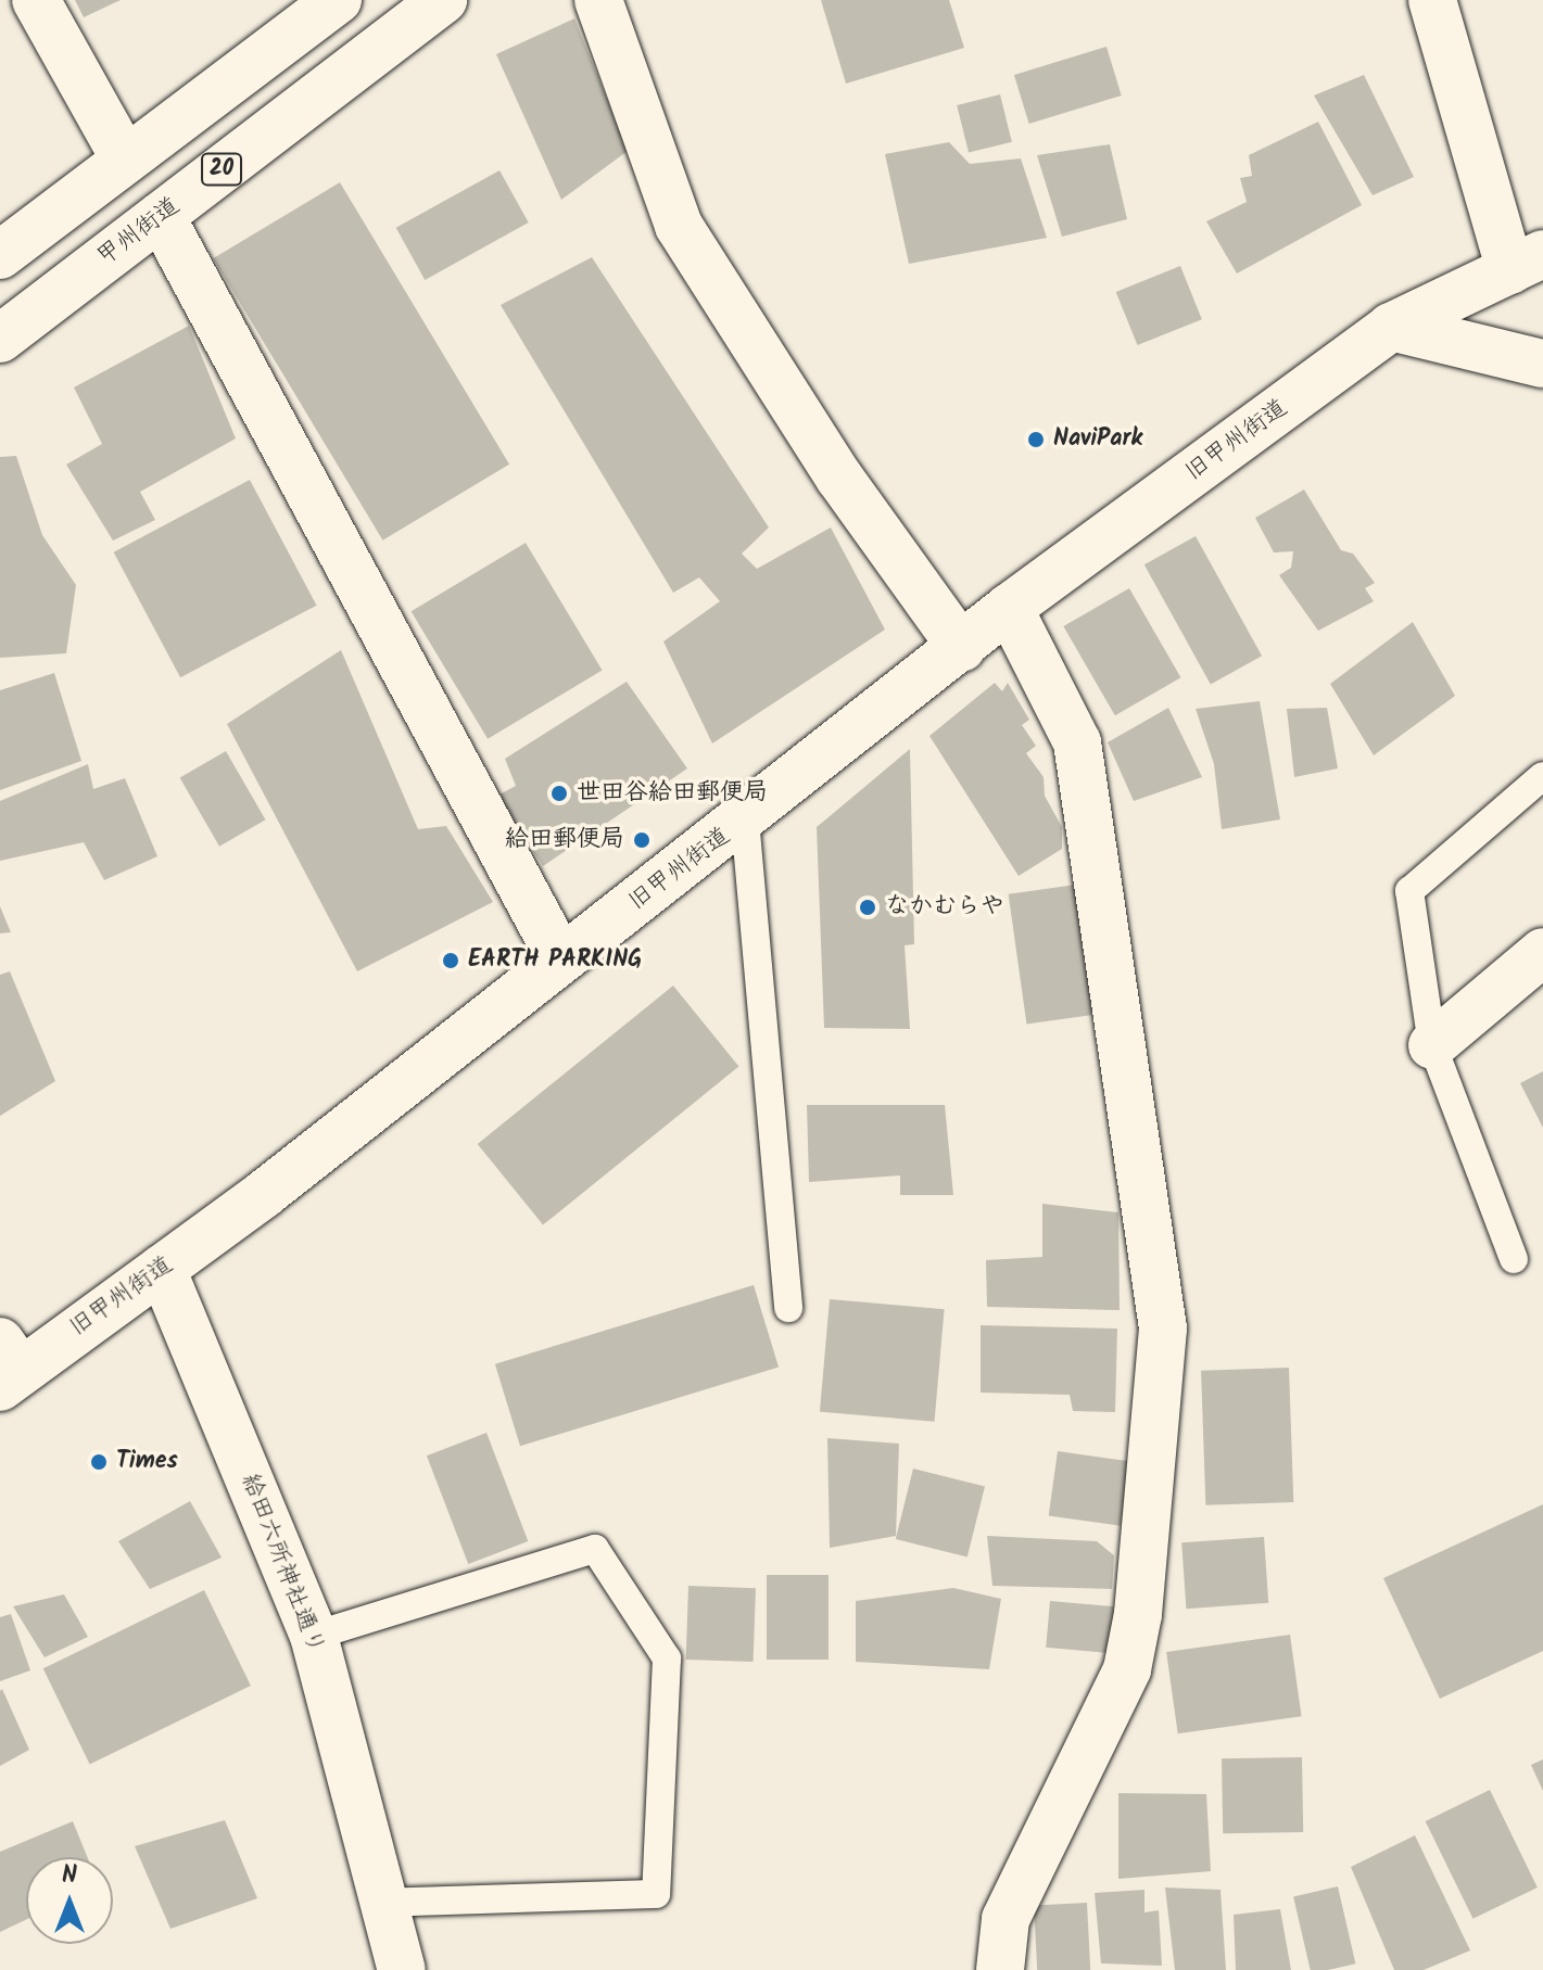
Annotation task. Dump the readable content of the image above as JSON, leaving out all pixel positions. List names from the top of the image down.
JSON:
{
  "streets": {
    "main road": [
      "20",
      "甲州街道",
      "旧甲州街道",
      "給田六所神社通り"
    ]
  },
  "crossings": [
    ["旧甲州街道", "給田六所神社通り"]
  ],
  "places": [
    "NaviPark",
    "世田谷給田郵便局",
    "給田郵便局",
    "なかむらや",
    "EARTH PARKING",
    "Times"
  ],
  "north": "top"
}
